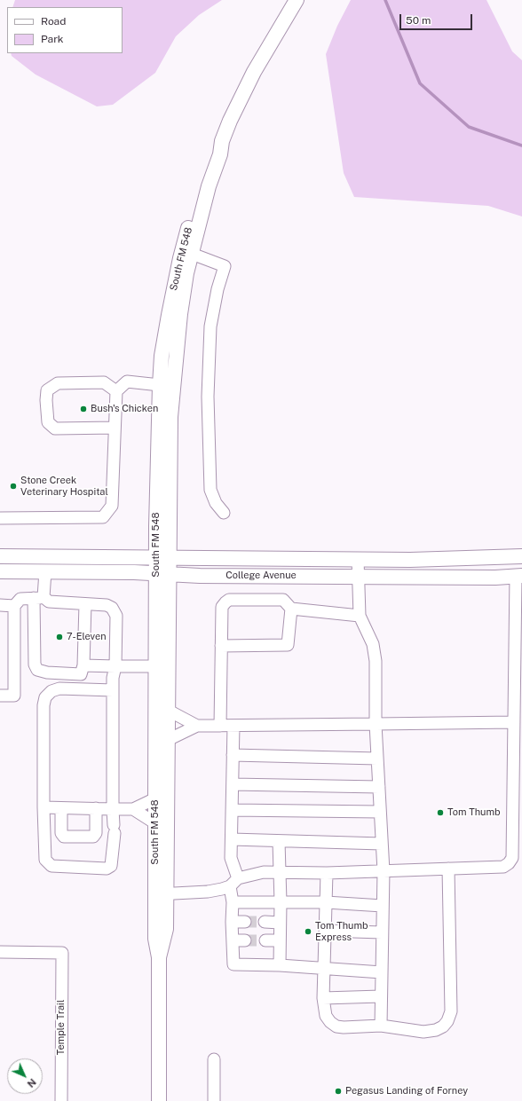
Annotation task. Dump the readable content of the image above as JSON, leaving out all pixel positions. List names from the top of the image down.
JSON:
{
  "streets": {
    "main road": ["South FM 548", "College Avenue"],
    "street": ["Temple Trail"]
  },
  "crossings": [
    ["South FM 548", "College Avenue"]
  ],
  "places": [
    "Bush's Chicken",
    "Stone Creek Veterinary Hospital",
    "7-Eleven",
    "Tom Thumb",
    "Tom Thumb Express",
    "Pegasus Landing of Forney"
  ],
  "legend": ["Road", "Park"],
  "scale_bar": "50 m",
  "north": "bottom right"
}
